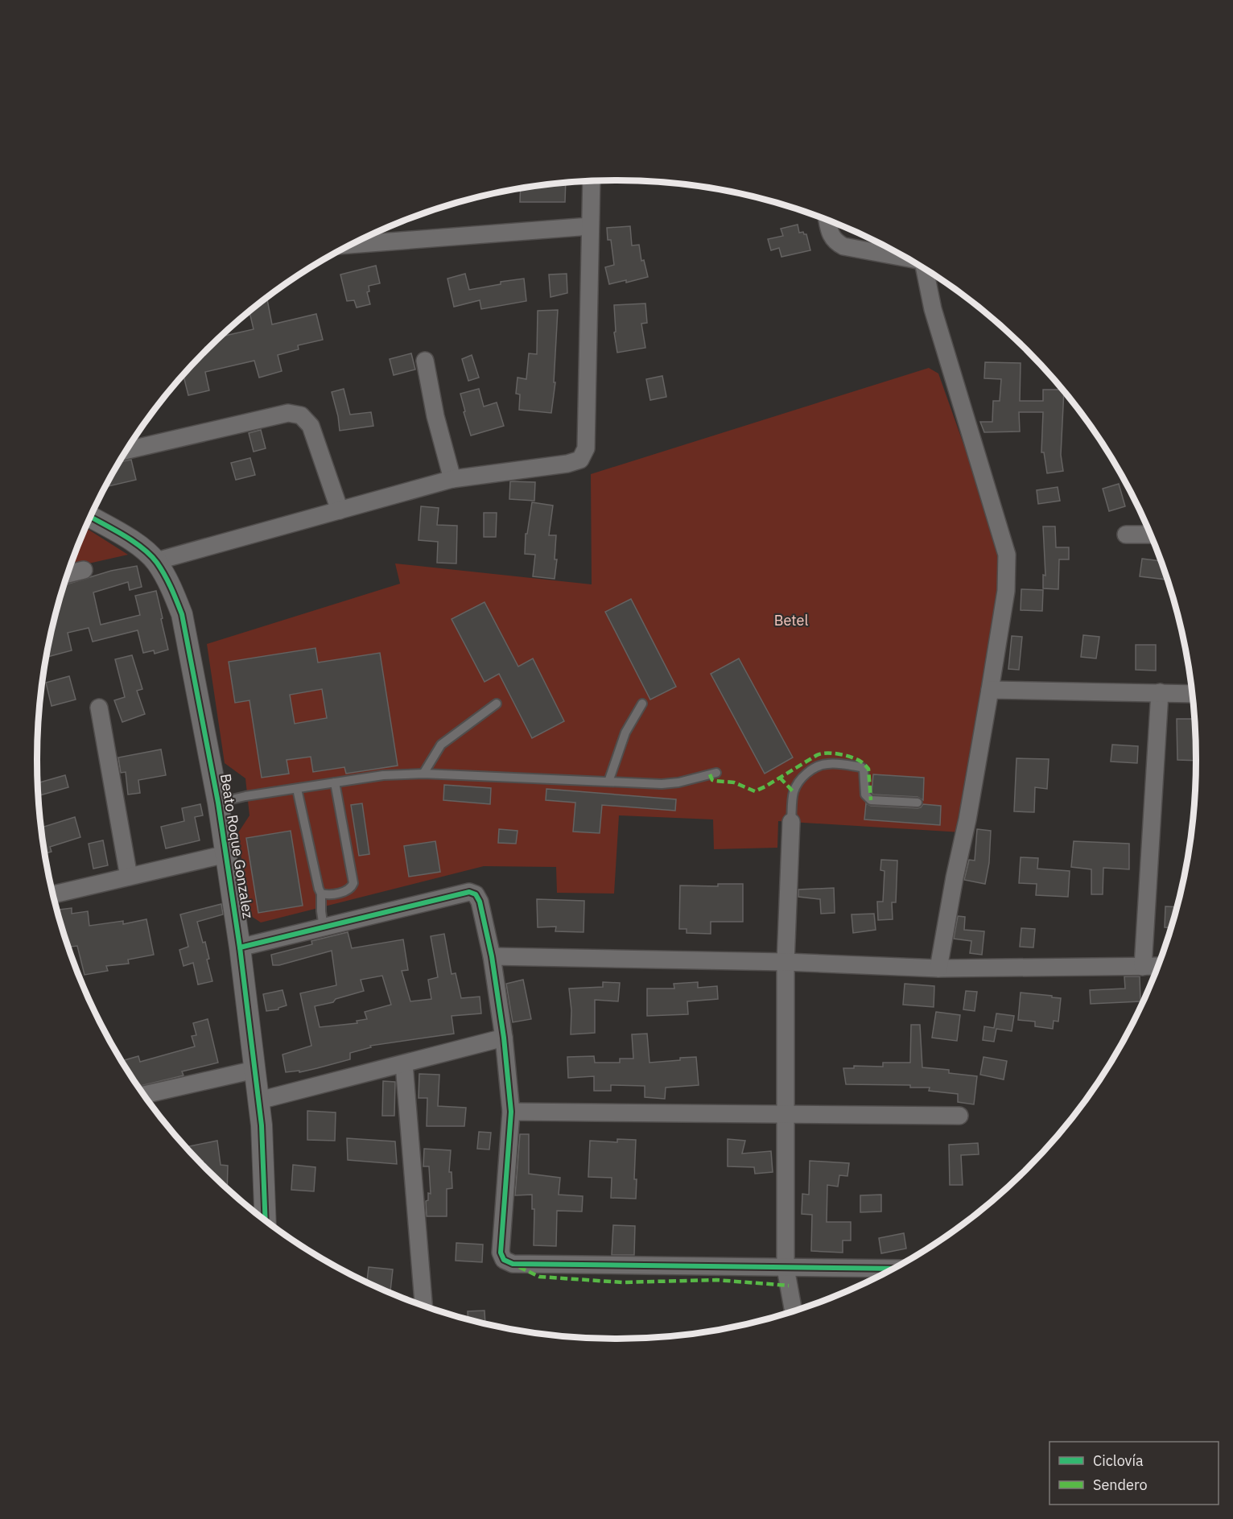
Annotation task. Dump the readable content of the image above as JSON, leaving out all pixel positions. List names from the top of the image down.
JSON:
{
  "streets": {
    "street": ["Beato Roque Gonzalez"]
  },
  "parks": ["Betel"],
  "legend": ["Ciclovía", "Sendero"]
}
